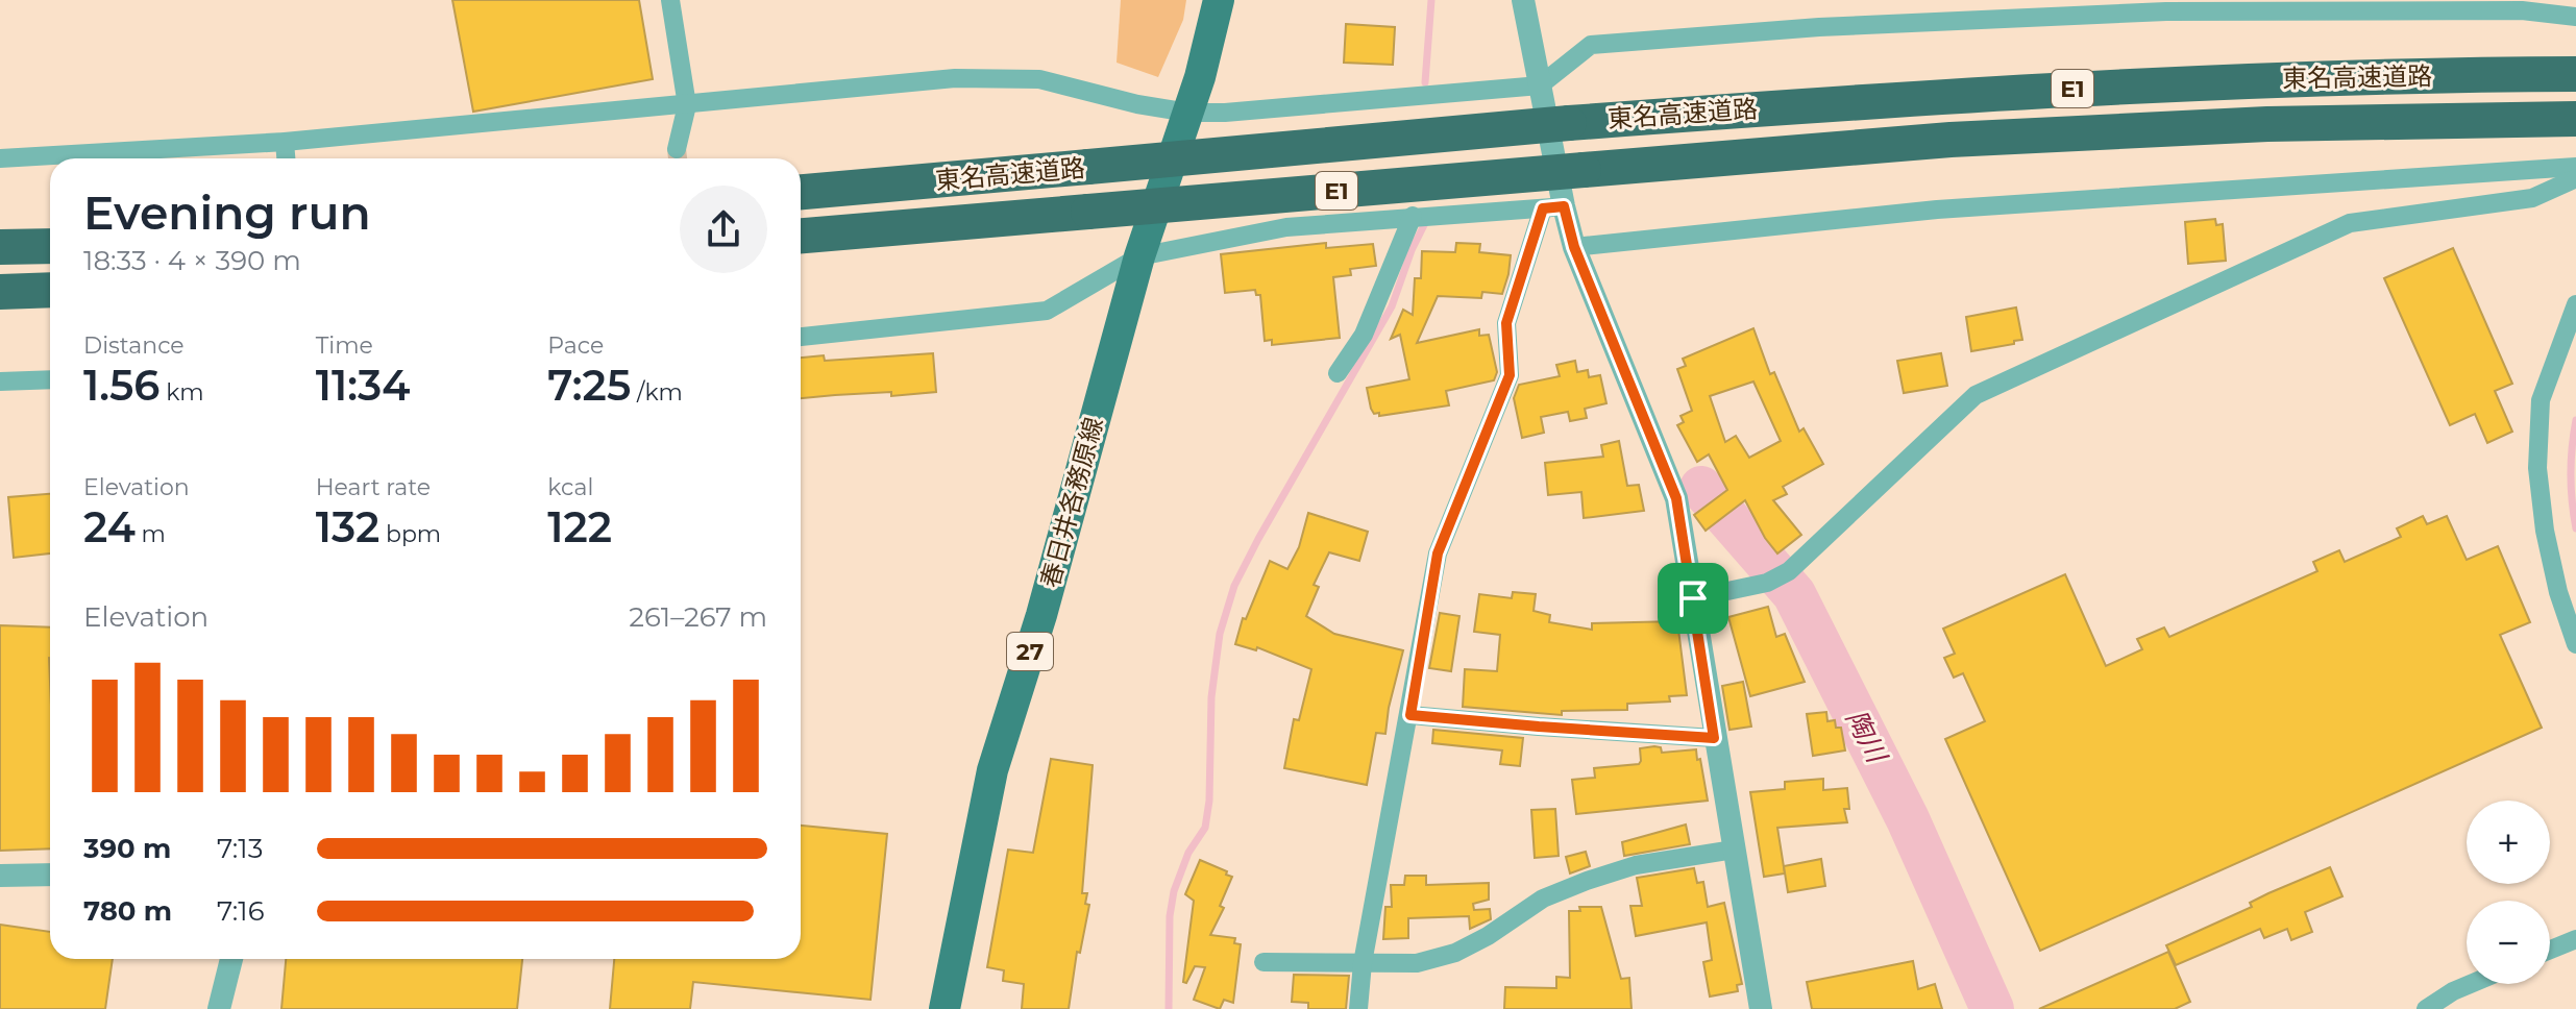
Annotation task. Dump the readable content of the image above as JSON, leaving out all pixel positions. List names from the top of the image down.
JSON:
{
  "streets": {
    "highway": ["東名高速道路", "E1"],
    "main road": ["春日井各務原線", "27"]
  },
  "water": ["陶川"],
  "page": {
    "heading": ["Evening run", "18:33 · 4 × 390 m"],
    "stats": [
      ["Distance", "1.56 km"],
      ["Time", "11:34"],
      ["Pace", "7:25 /km"],
      ["Elevation", "24 m"],
      ["Heart rate", "132 bpm"],
      ["kcal", "122"]
    ],
    "chart": ["Elevation", "261–267 m"],
    "map_buttons": ["+", "−"],
    "list": [
      {
        "name": "390 m",
        "note": "7:13"
      },
      {
        "name": "780 m",
        "note": "7:16"
      }
    ]
  }
}
